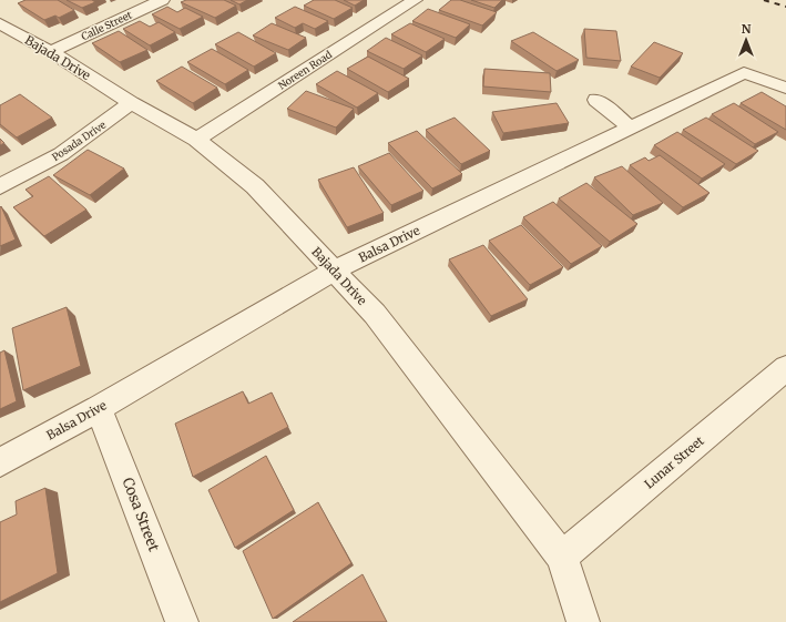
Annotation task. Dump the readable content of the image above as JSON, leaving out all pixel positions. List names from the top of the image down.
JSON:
{
  "streets": {
    "street": [
      "Calle Street",
      "Bajada Drive",
      "Noreen Road",
      "Posada Drive",
      "Balsa Drive",
      "Lunar Street",
      "Cosa Street"
    ]
  },
  "crossings": [
    ["Calle Street", "Bajada Drive"],
    ["Bajada Drive", "Noreen Road"],
    ["Bajada Drive", "Posada Drive"],
    ["Bajada Drive", "Balsa Drive"],
    ["Bajada Drive", "Lunar Street"],
    ["Balsa Drive", "Cosa Street"]
  ],
  "north": "top"
}
